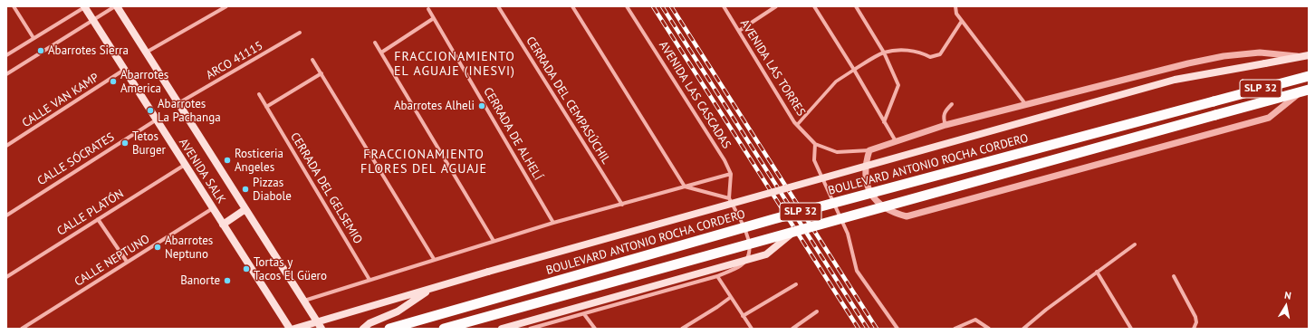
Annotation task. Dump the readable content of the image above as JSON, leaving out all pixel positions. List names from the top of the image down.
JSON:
{
  "streets": {
    "highway": ["SLP 32", "BOULEVARD ANTONIO ROCHA CORDERO"],
    "main road": ["AVENIDA SALK"],
    "street": [
      "ARCO 41115",
      "AVENIDA LAS TORRES",
      "AVENIDA LAS CASCADAS",
      "CALLE VAN KAMP",
      "CERRADA DEL CEMPASÚCHIL",
      "CERRADA DE ALHELÍ",
      "CALLE SÓCRATES",
      "CERRADA DEL GELSEMIO",
      "CALLE PLATÓN",
      "CALLE NEPTUNO"
    ]
  },
  "crossings": [
    ["ARCO 41115", "AVENIDA SALK"],
    ["CALLE VAN KAMP", "AVENIDA SALK"],
    ["CALLE SÓCRATES", "AVENIDA SALK"],
    ["AVENIDA SALK", "CALLE PLATÓN"],
    ["AVENIDA SALK", "CALLE NEPTUNO"]
  ],
  "districts": ["FRACCIONAMIENTO EL AGUAJE (INESVI)", "FRACCIONAMIENTO FLORES DEL AGUAJE"],
  "places": [
    "Abarrotes Sierra",
    "Abarrotes America",
    "Abarrotes Alheli",
    "Abarrotes La Pachanga",
    "Tetos Burger",
    "Rosticeria Angeles",
    "Pizzas Diabole",
    "Abarrotes Neptuno",
    "Tortas y Tacos El Güero",
    "Banorte"
  ],
  "north": "top"
}
